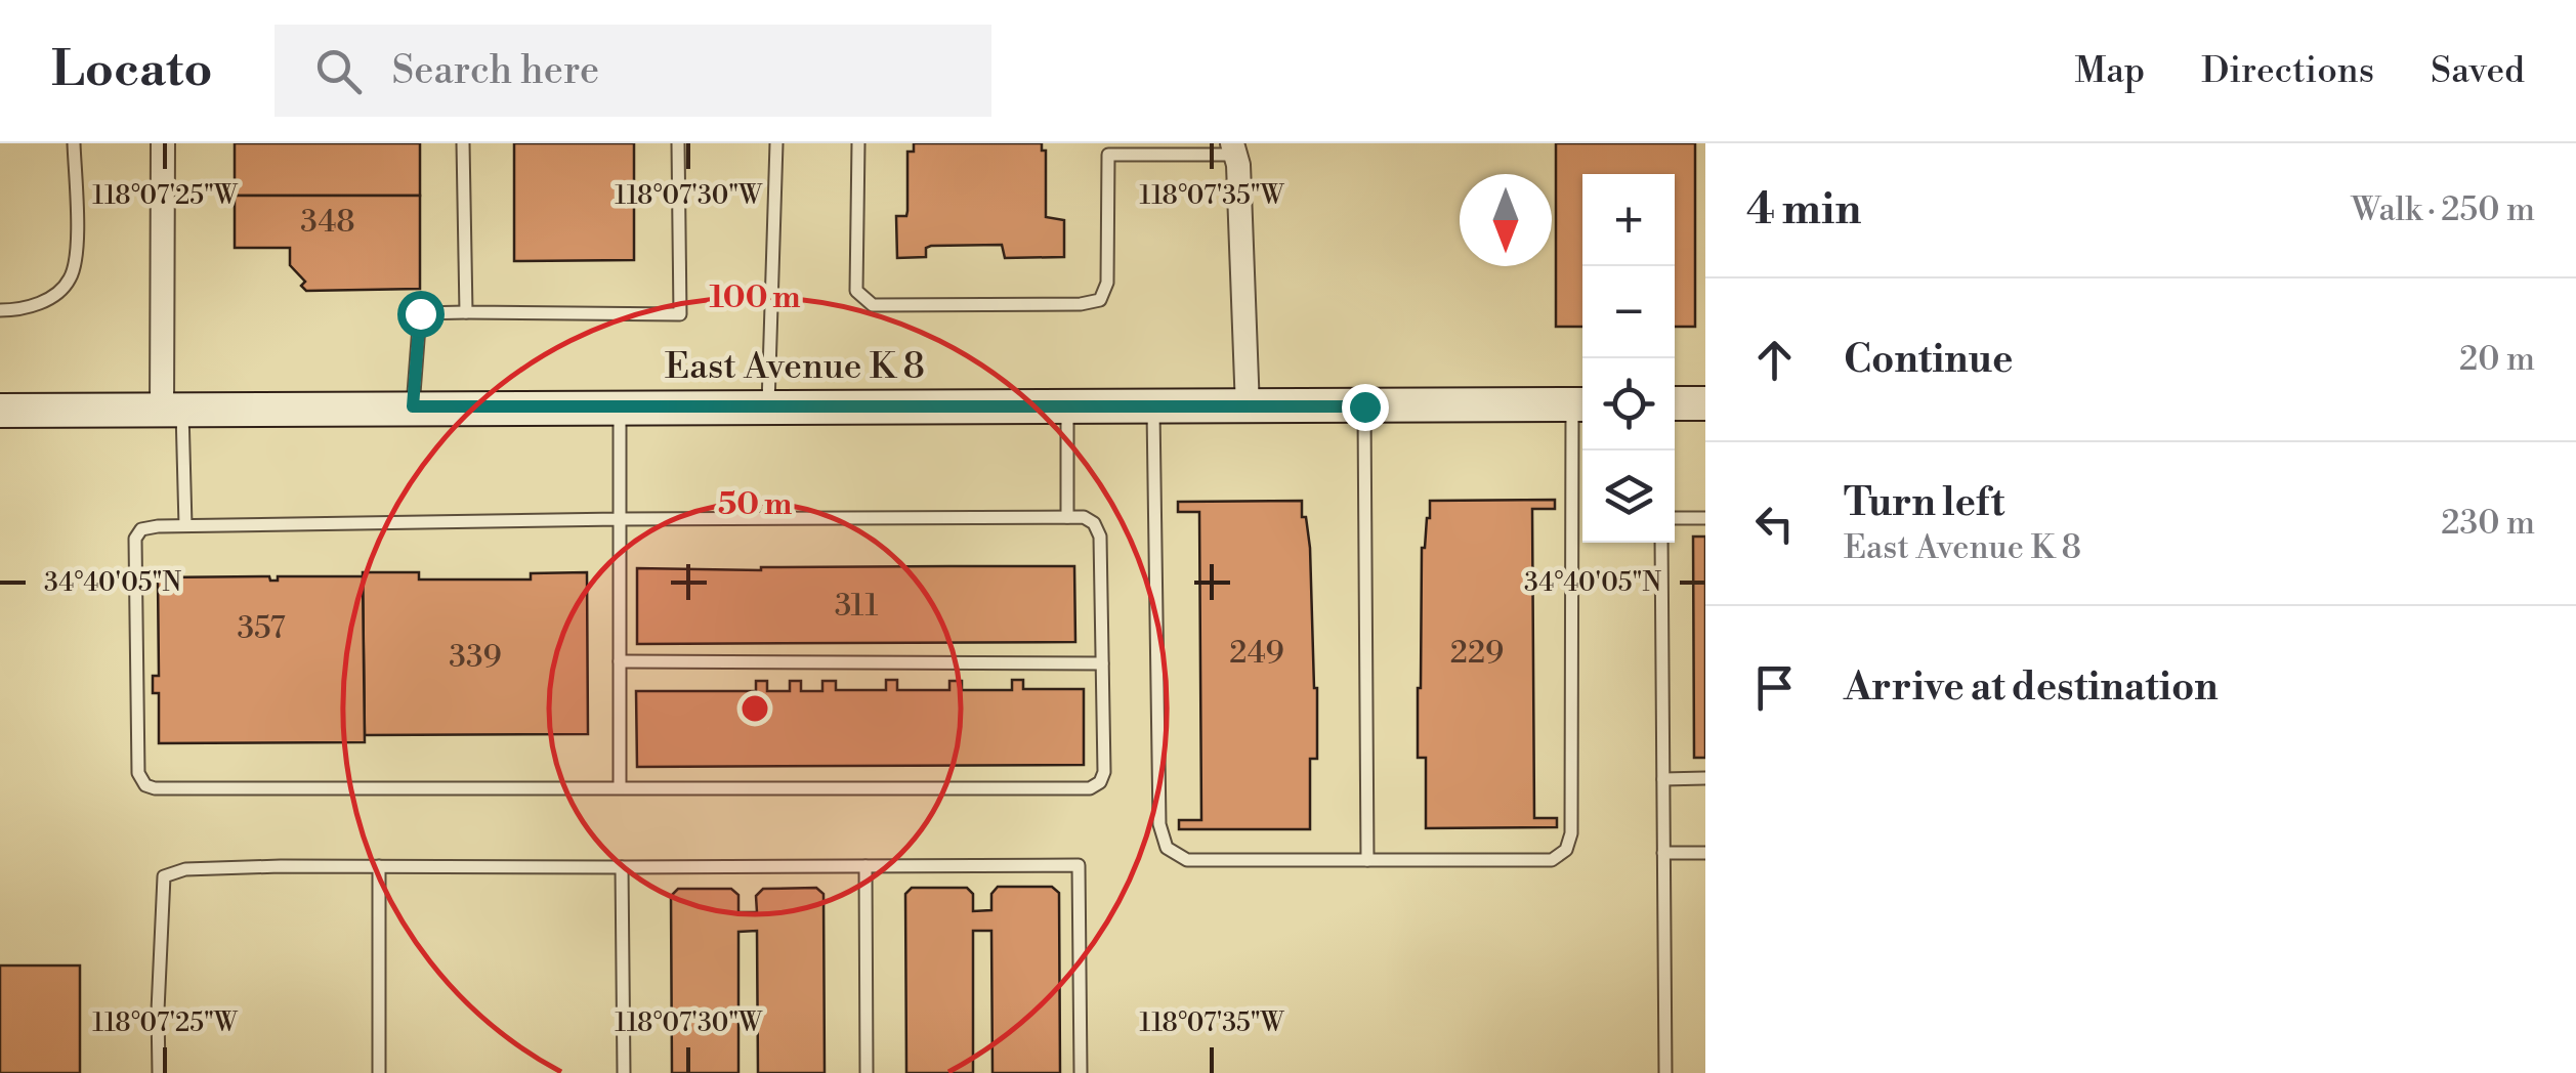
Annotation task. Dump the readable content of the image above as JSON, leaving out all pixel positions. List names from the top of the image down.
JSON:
{
  "streets": {
    "street": ["East Avenue K 8"]
  },
  "house_numbers": [
    "348",
    "311",
    "357",
    "249",
    "229",
    "339"
  ],
  "north": "bottom",
  "page": {
    "header": "Locato",
    "search": "Search here",
    "nav": ["Map", "Directions", "Saved"],
    "heading": ["4 min", "Walk · 250 m"],
    "map_buttons": ["+", "−"],
    "list": [
      ["Continue", "20 m"],
      ["Turn left", "East Avenue K 8", "230 m"],
      "Arrive at destination"
    ]
  },
  "coordinates": [
    "118°07'25\"W",
    "118°07'30\"W",
    "118°07'35\"W",
    "34°40'05\"N"
  ],
  "rings": ["100 m", "50 m"]
}
